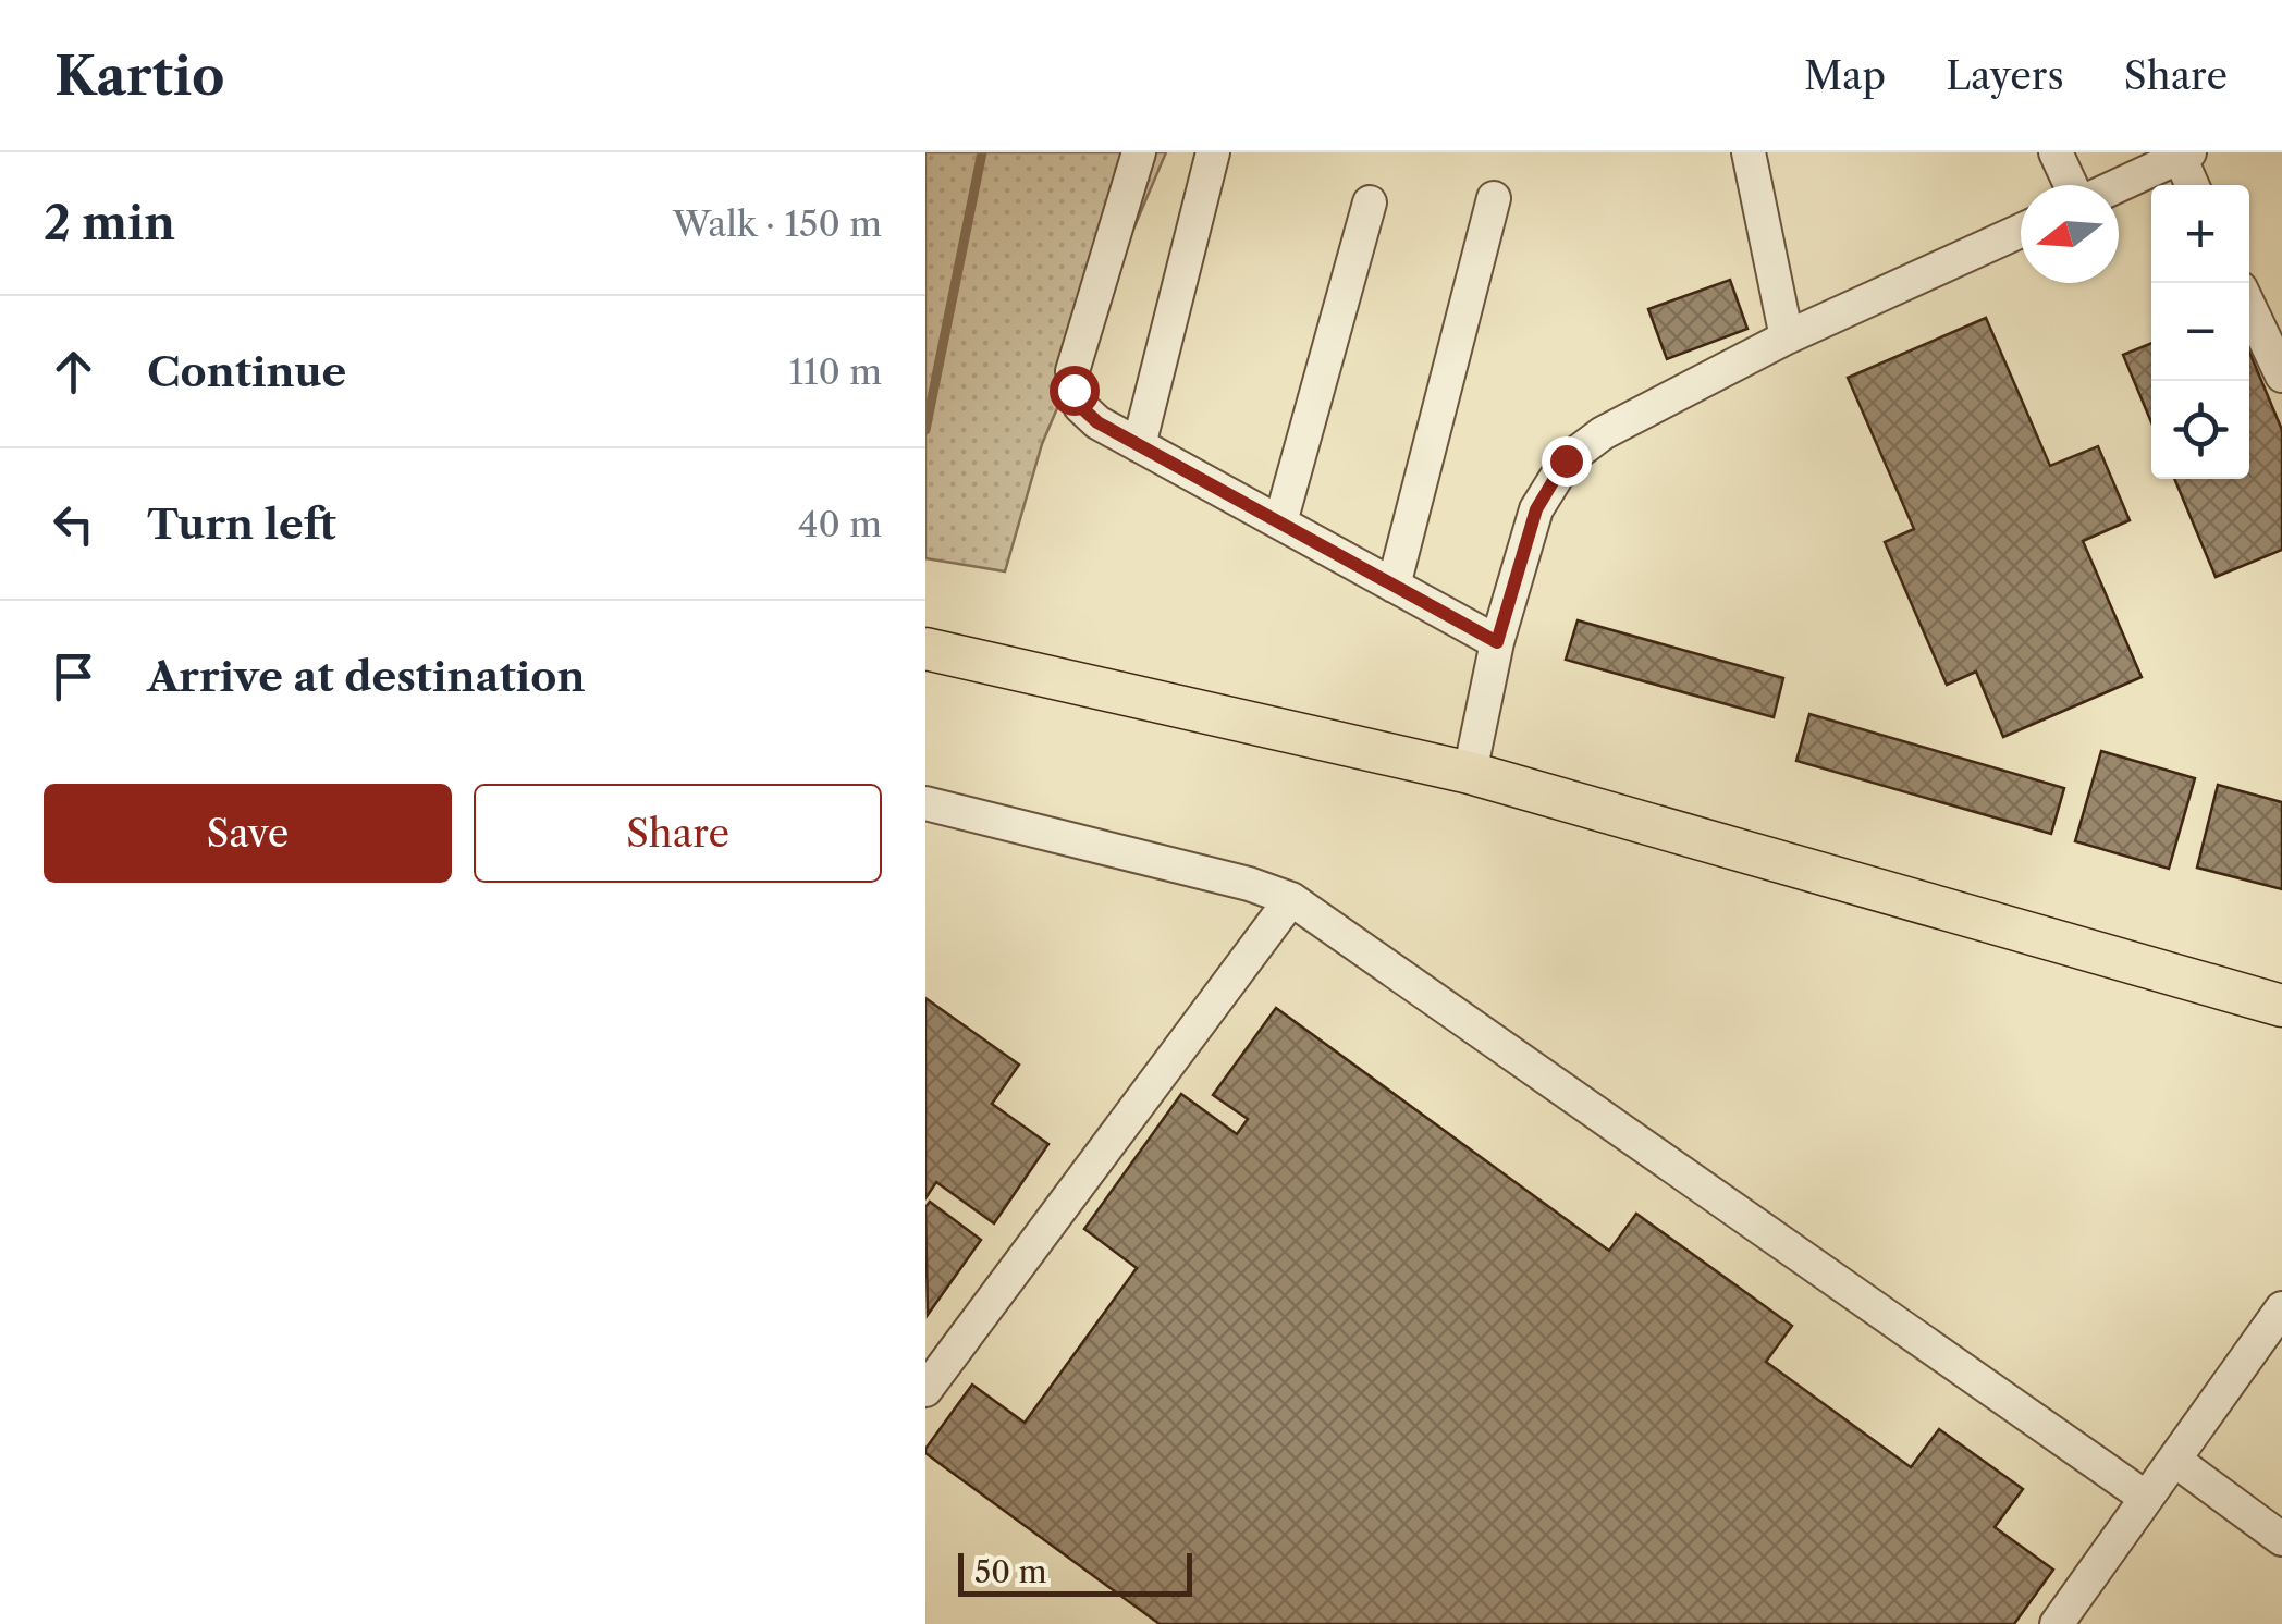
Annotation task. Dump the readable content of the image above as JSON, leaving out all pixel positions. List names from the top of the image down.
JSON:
{
  "scale_bar": "50 m",
  "north": "left",
  "page": {
    "header": "Kartio",
    "nav": ["Map", "Layers", "Share"],
    "heading": ["2 min", "Walk · 150 m"],
    "map_buttons": ["+", "−"],
    "list": [
      ["Continue", "110 m"],
      ["Turn left", "40 m"],
      "Arrive at destination"
    ],
    "buttons": ["Save", "Share"],
    "scale": "50 m"
  }
}
